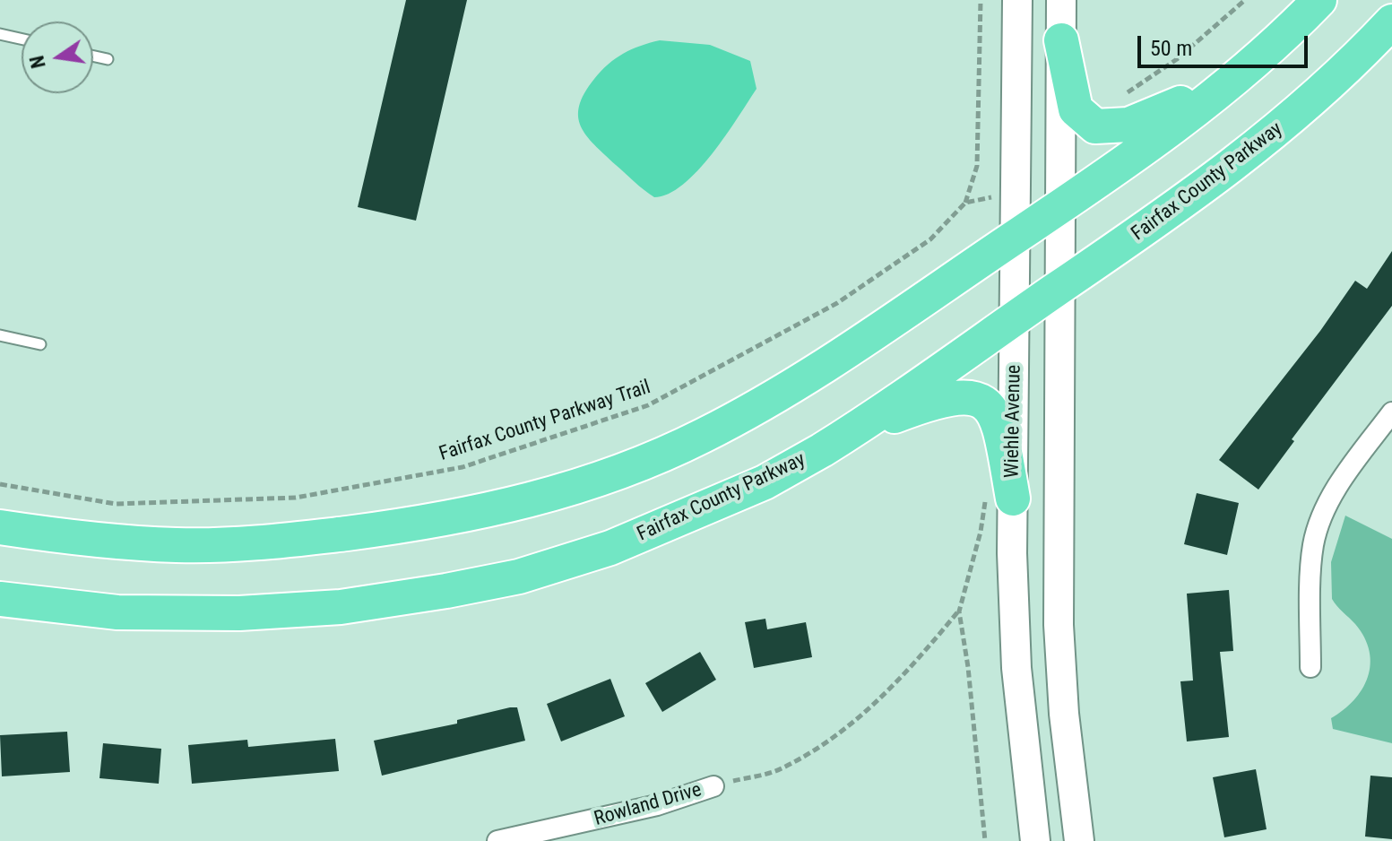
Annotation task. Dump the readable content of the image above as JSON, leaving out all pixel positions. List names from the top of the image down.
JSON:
{
  "streets": {
    "highway": ["Fairfax County Parkway"],
    "main road": ["Wiehle Avenue"],
    "street": ["Rowland Drive"],
    "path": ["Fairfax County Parkway Trail"]
  },
  "crossings": [
    ["Fairfax County Parkway", "Wiehle Avenue"]
  ],
  "scale_bar": "50 m",
  "north": "left"
}
